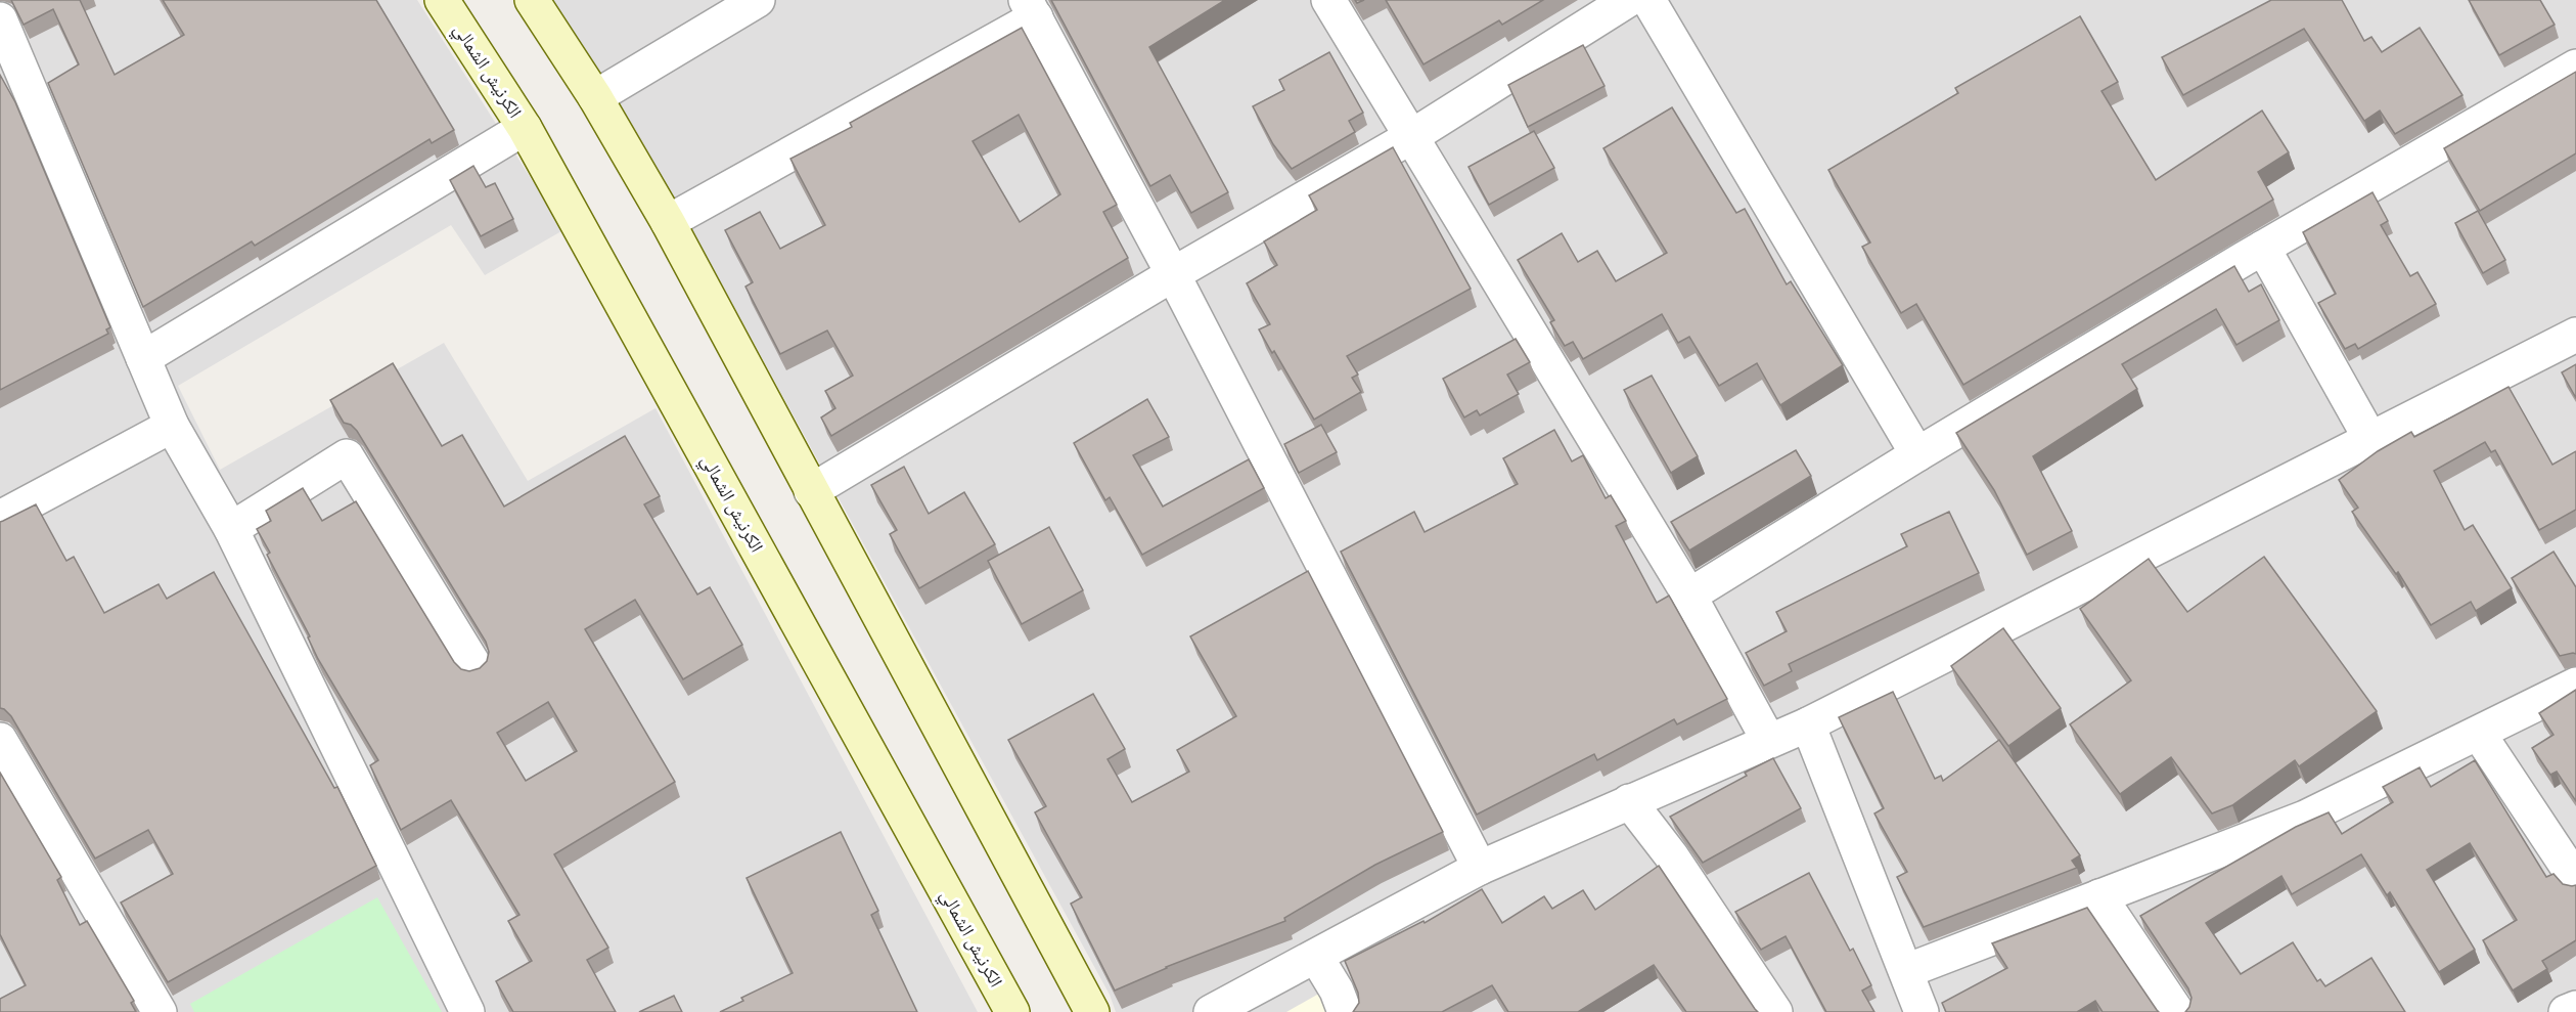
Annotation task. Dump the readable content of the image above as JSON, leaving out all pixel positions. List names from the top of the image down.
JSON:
{
  "streets": {
    "main road": ["الكرنيش الشمالي"]
  }
}
